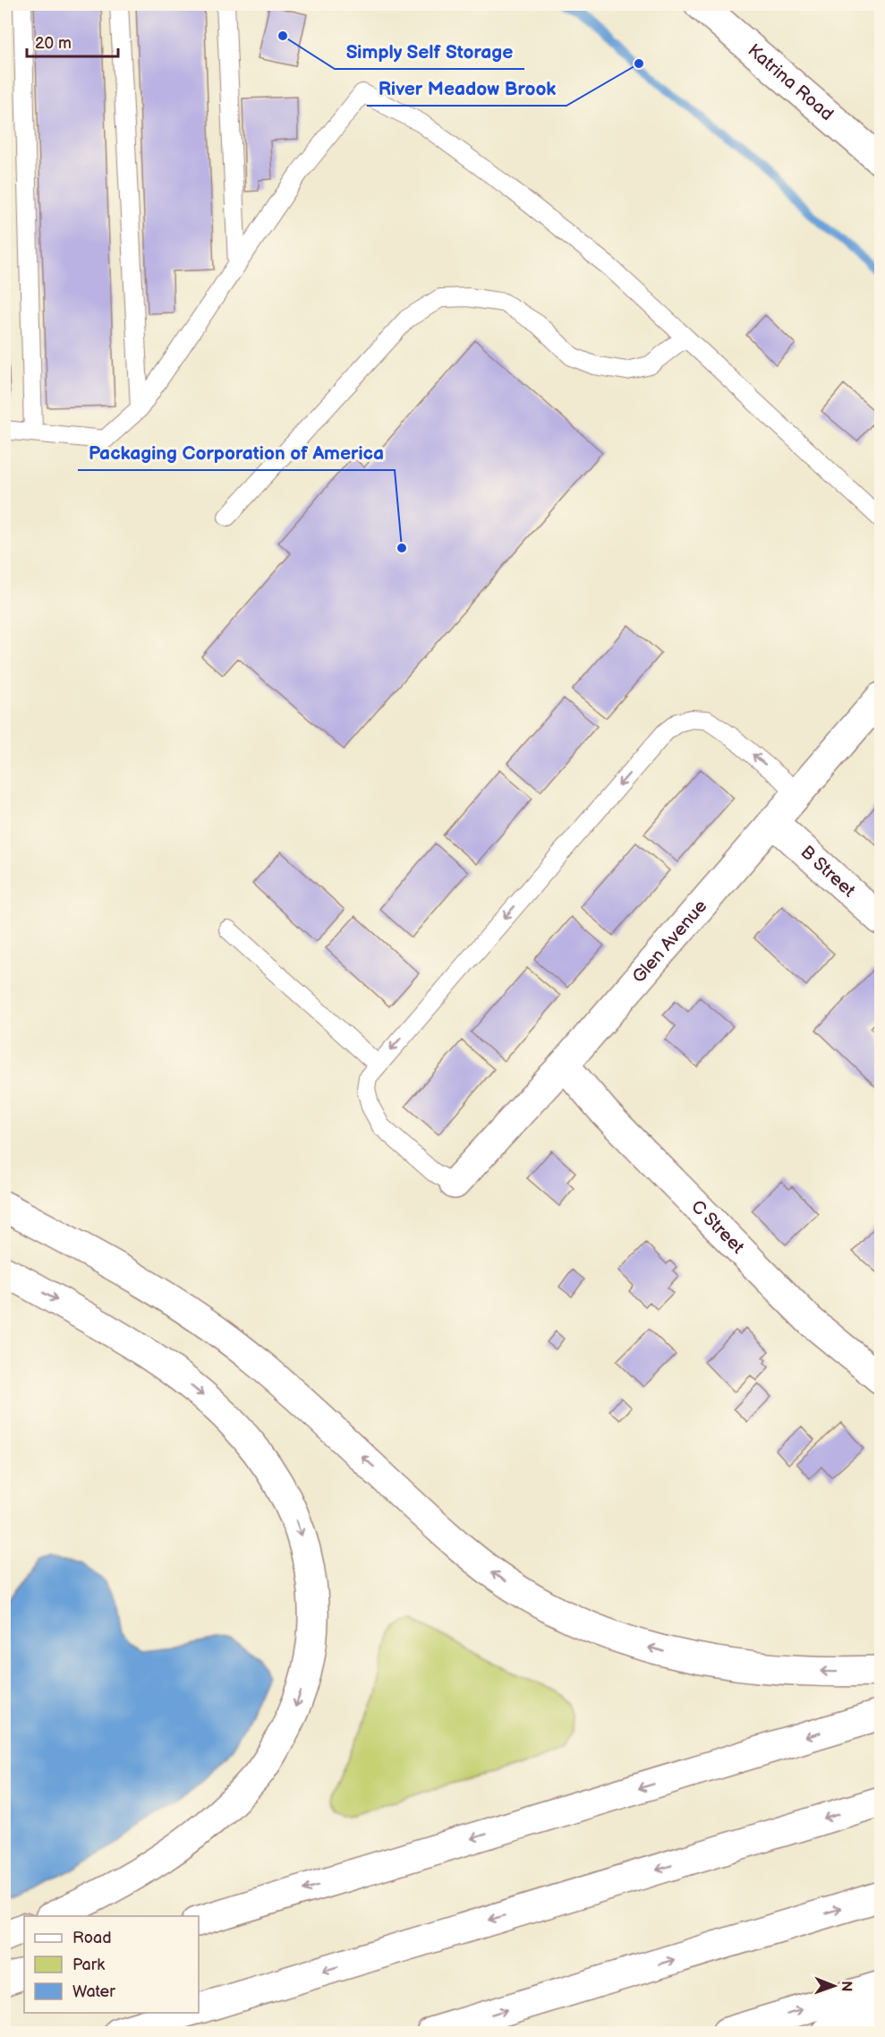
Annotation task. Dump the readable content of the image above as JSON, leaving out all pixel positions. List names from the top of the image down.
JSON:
{
  "streets": {
    "main road": [
      "Katrina Road",
      "B Street",
      "Glen Avenue",
      "C Street"
    ]
  },
  "crossings": [
    ["B Street", "Glen Avenue"],
    ["Glen Avenue", "C Street"]
  ],
  "places": ["Simply Self Storage", "River Meadow Brook", "Packaging Corporation of America"],
  "legend": ["Road", "Park", "Water"],
  "scale_bar": "20 m",
  "north": "right"
}
